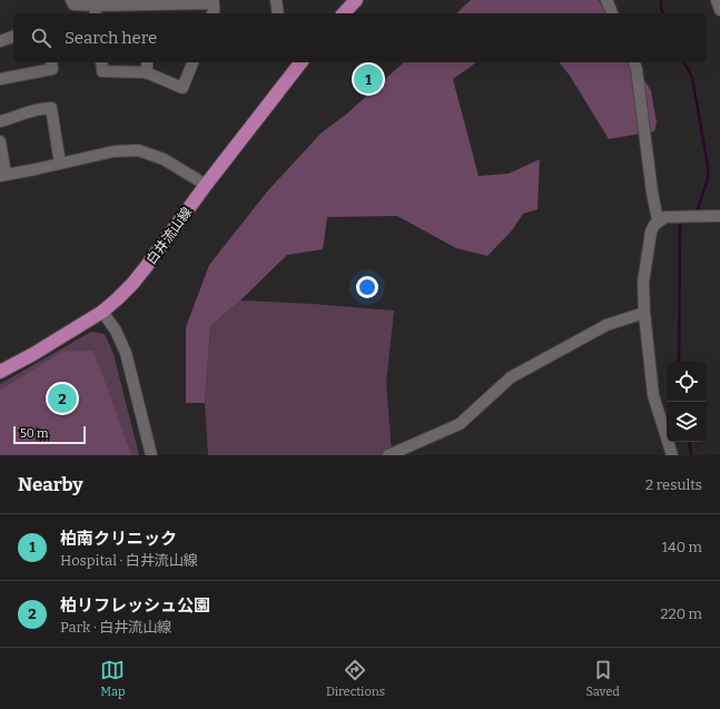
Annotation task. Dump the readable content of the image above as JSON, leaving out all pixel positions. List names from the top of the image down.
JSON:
{
  "streets": {
    "main road": ["白井流山線"]
  },
  "scale_bar": "50 m",
  "page": {
    "search": "Search here",
    "pins": ["1", "2"],
    "scale": "50 m",
    "heading": ["Nearby", "2 results"],
    "list": [
      {
        "mark": "1",
        "name": "柏南クリニック",
        "note": "Hospital · 白井流山線",
        "value": "140 m"
      },
      {
        "mark": "2",
        "name": "柏リフレッシュ公園",
        "note": "Park · 白井流山線",
        "value": "220 m"
      }
    ],
    "nav": ["Map", "Directions", "Saved"]
  }
}
